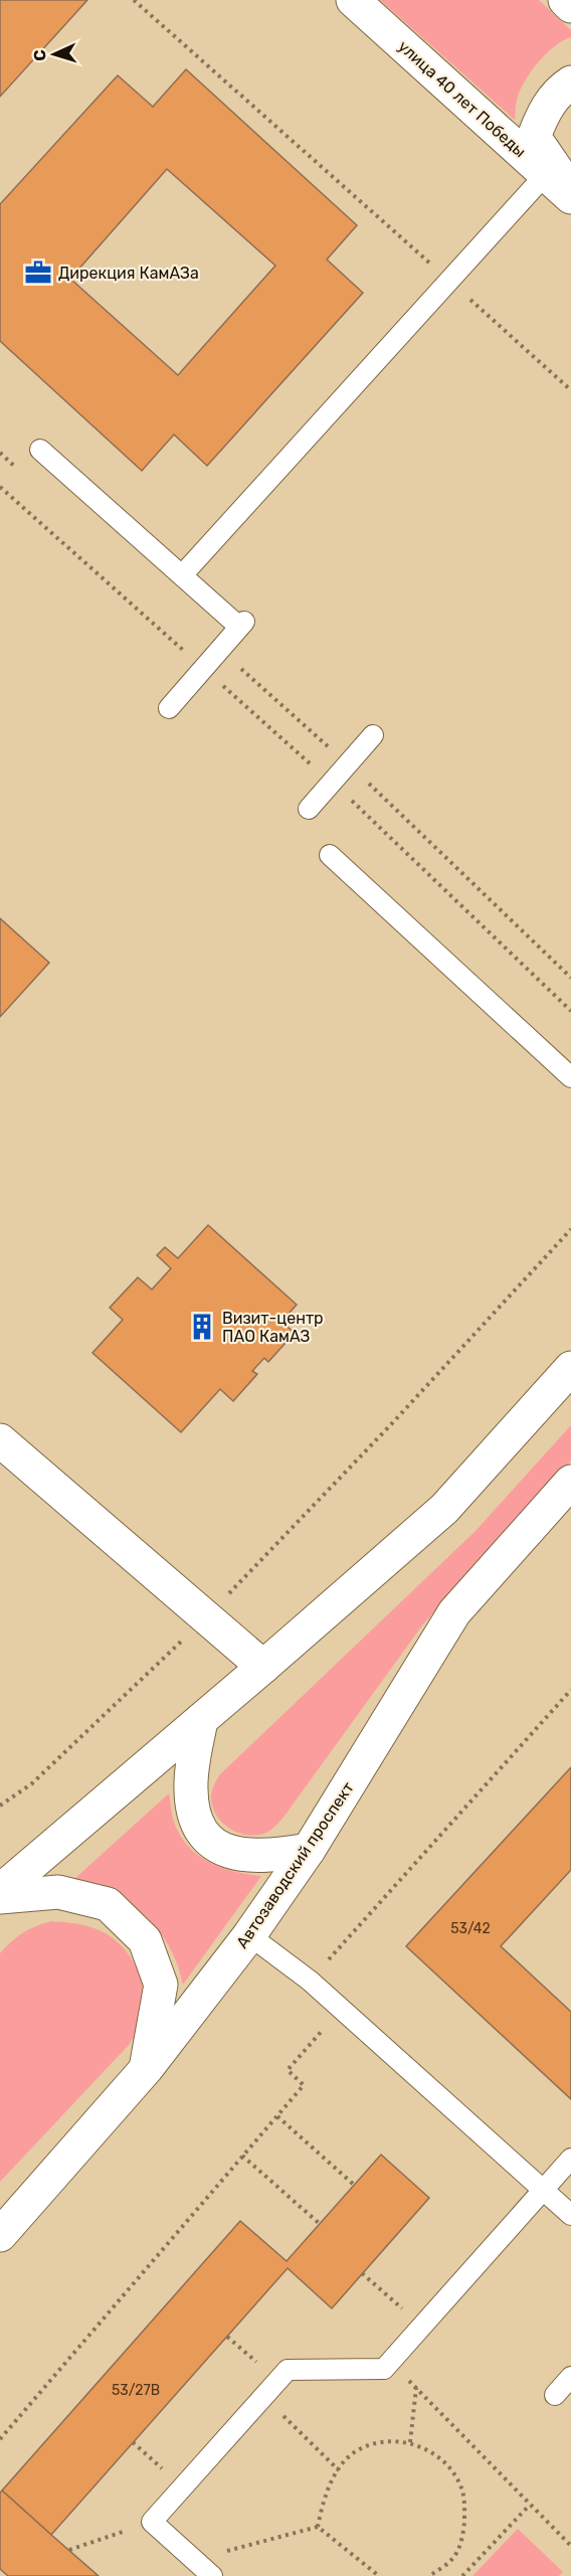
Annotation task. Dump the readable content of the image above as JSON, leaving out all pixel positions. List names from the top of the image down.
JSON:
{
  "streets": {
    "street": ["улица 40 лет Победы", "Автозаводский проспект"]
  },
  "places": {
    "office": ["Дирекция КамАЗа"],
    "building": ["Визит-центр ПАО КамАЗ"]
  },
  "house_numbers": ["53/42", "53/27В"],
  "north": "left"
}
